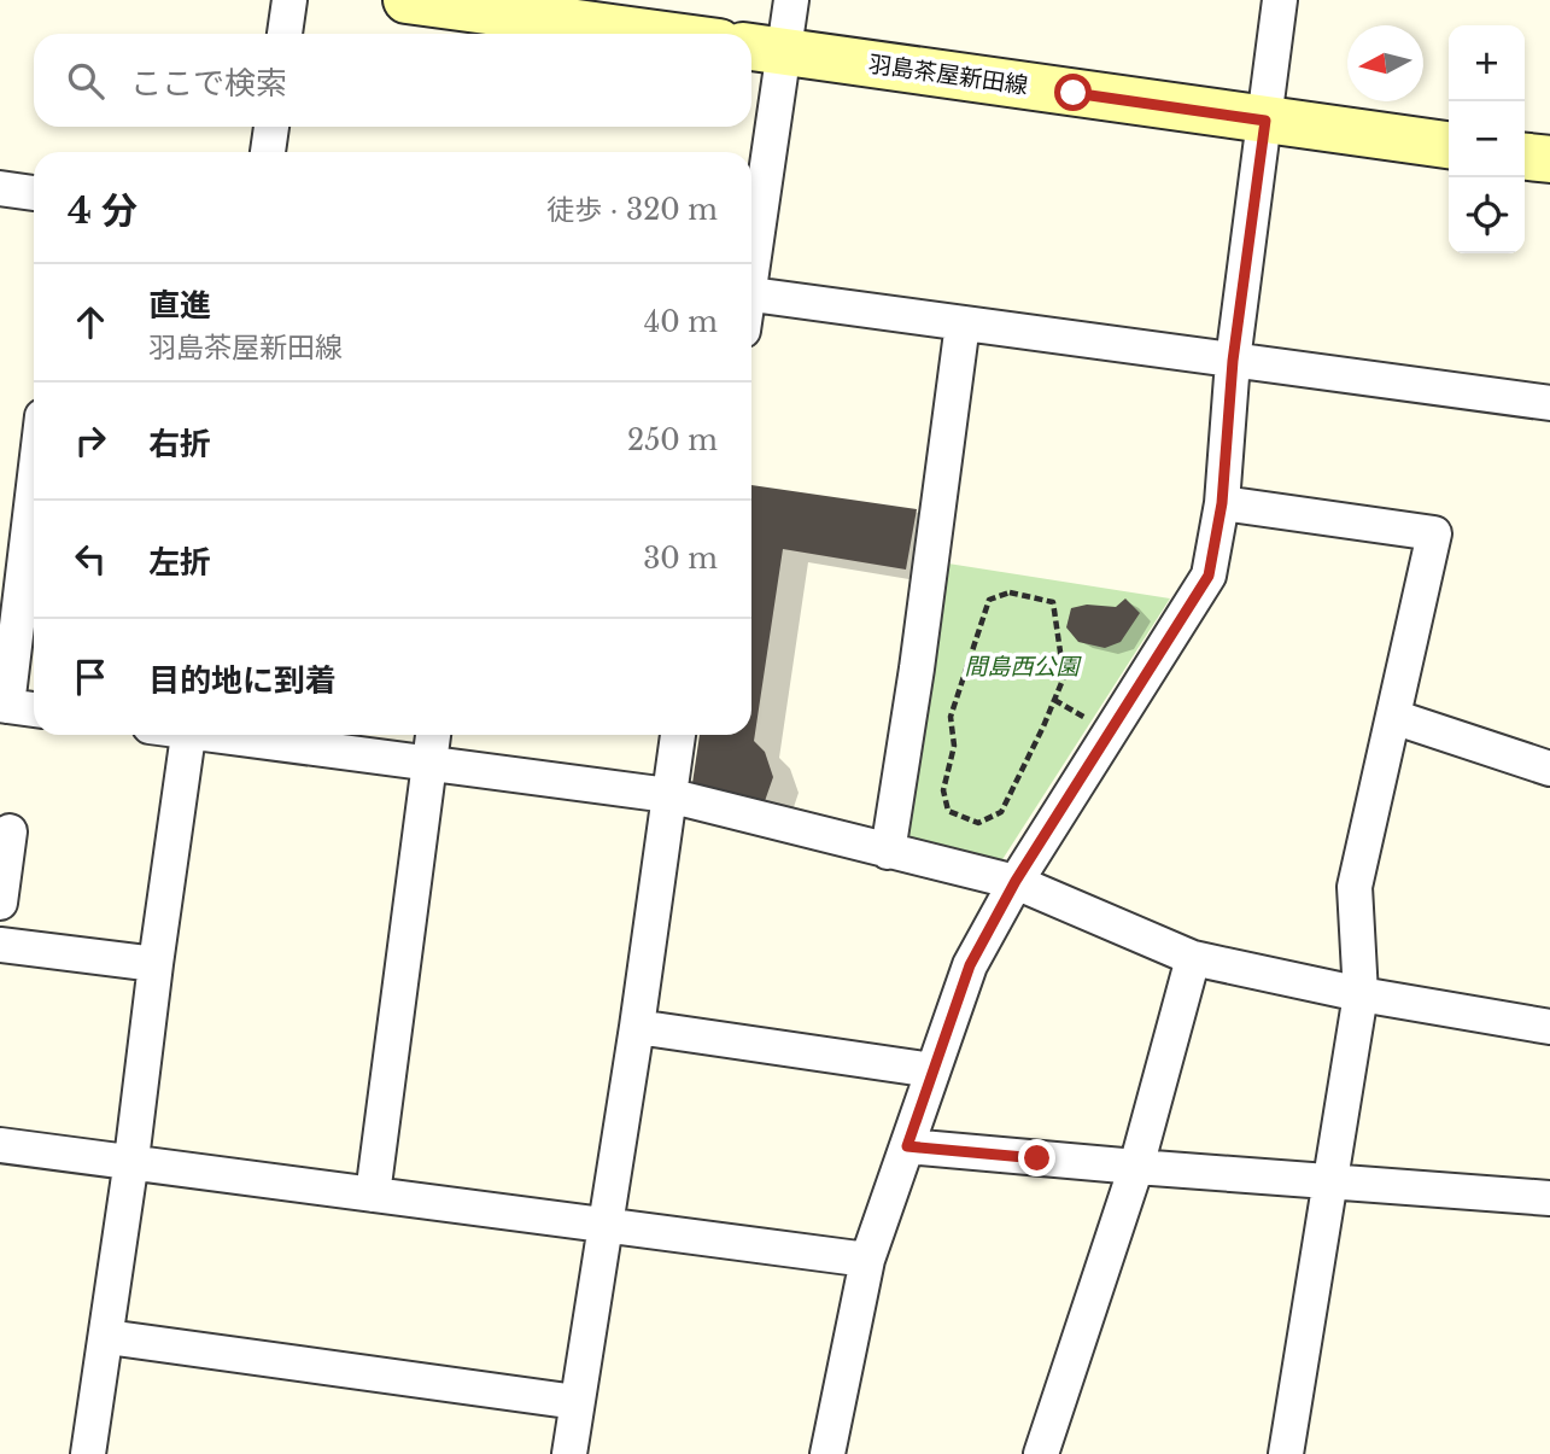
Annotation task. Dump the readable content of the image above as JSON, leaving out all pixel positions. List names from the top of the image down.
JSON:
{
  "streets": {
    "main road": ["羽島茶屋新田線"]
  },
  "parks": ["間島西公園"],
  "north": "left",
  "page": {
    "map_buttons": ["+", "−"],
    "search": "ここで検索",
    "heading": ["4 分", "徒歩 · 320 m"],
    "list": [
      ["直進", "羽島茶屋新田線", "40 m"],
      ["右折", "250 m"],
      ["左折", "30 m"],
      "目的地に到着"
    ]
  }
}
